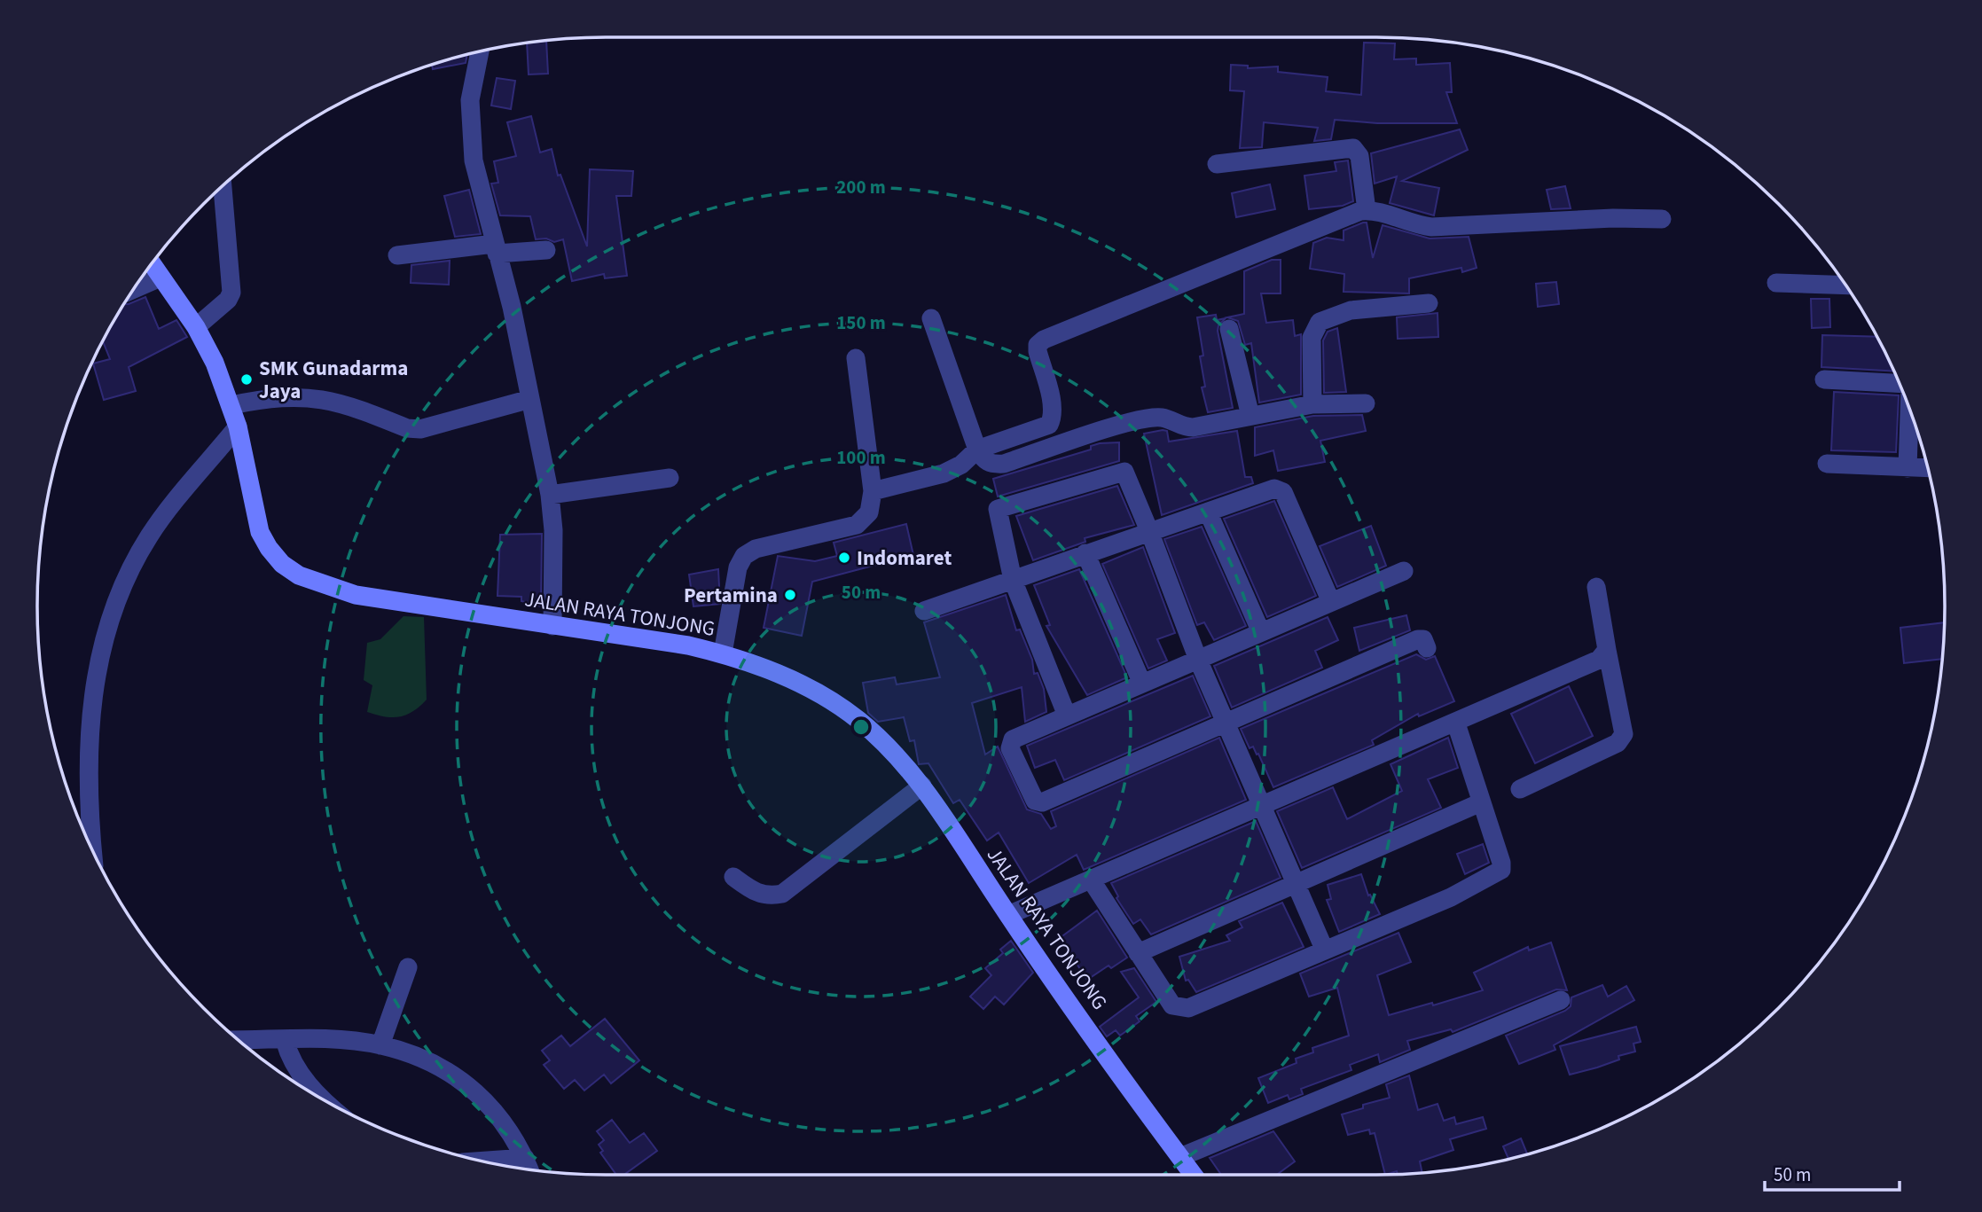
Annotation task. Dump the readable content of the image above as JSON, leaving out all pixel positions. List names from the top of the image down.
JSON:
{
  "streets": {
    "main road": ["JALAN RAYA TONJONG"]
  },
  "places": ["SMK Gunadarma Jaya", "Indomaret", "Pertamina"],
  "scale_bar": "50 m",
  "rings": [
    "200 m",
    "150 m",
    "100 m",
    "50 m"
  ]
}
